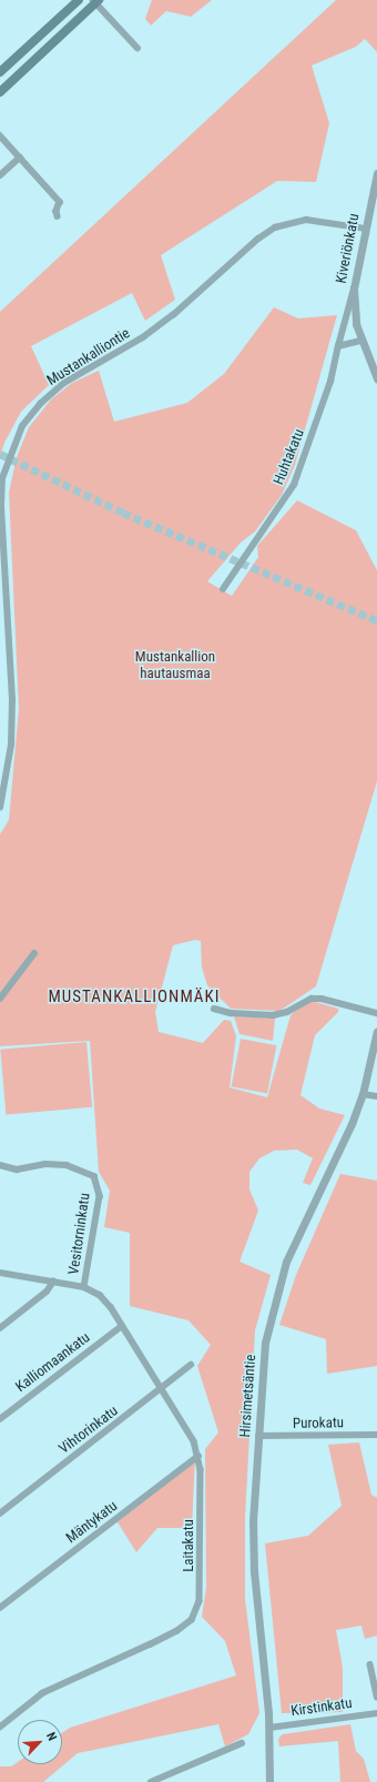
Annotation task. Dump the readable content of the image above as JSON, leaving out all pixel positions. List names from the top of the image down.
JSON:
{
  "streets": {
    "street": [
      "Kiveriönkatu",
      "Mustankalliontie",
      "Huhtakatu",
      "Vesitorninkatu",
      "Kalliomaankatu",
      "Hirsimetsäntie",
      "Purokatu",
      "Vihtorinkatu",
      "Mäntykatu",
      "Laitakatu",
      "Kirstinkatu"
    ]
  },
  "crossings": [
    ["Kiveriönkatu", "Mustankalliontie"],
    ["Kiveriönkatu", "Huhtakatu"],
    ["Vesitorninkatu", "Laitakatu"],
    ["Kalliomaankatu", "Laitakatu"],
    ["Hirsimetsäntie", "Purokatu"],
    ["Hirsimetsäntie", "Kirstinkatu"],
    ["Vihtorinkatu", "Laitakatu"],
    ["Mäntykatu", "Laitakatu"]
  ],
  "districts": ["MUSTANKALLIONMÄKI"],
  "parks": ["Mustankallion hautausmaa"],
  "north": "top right"
}
